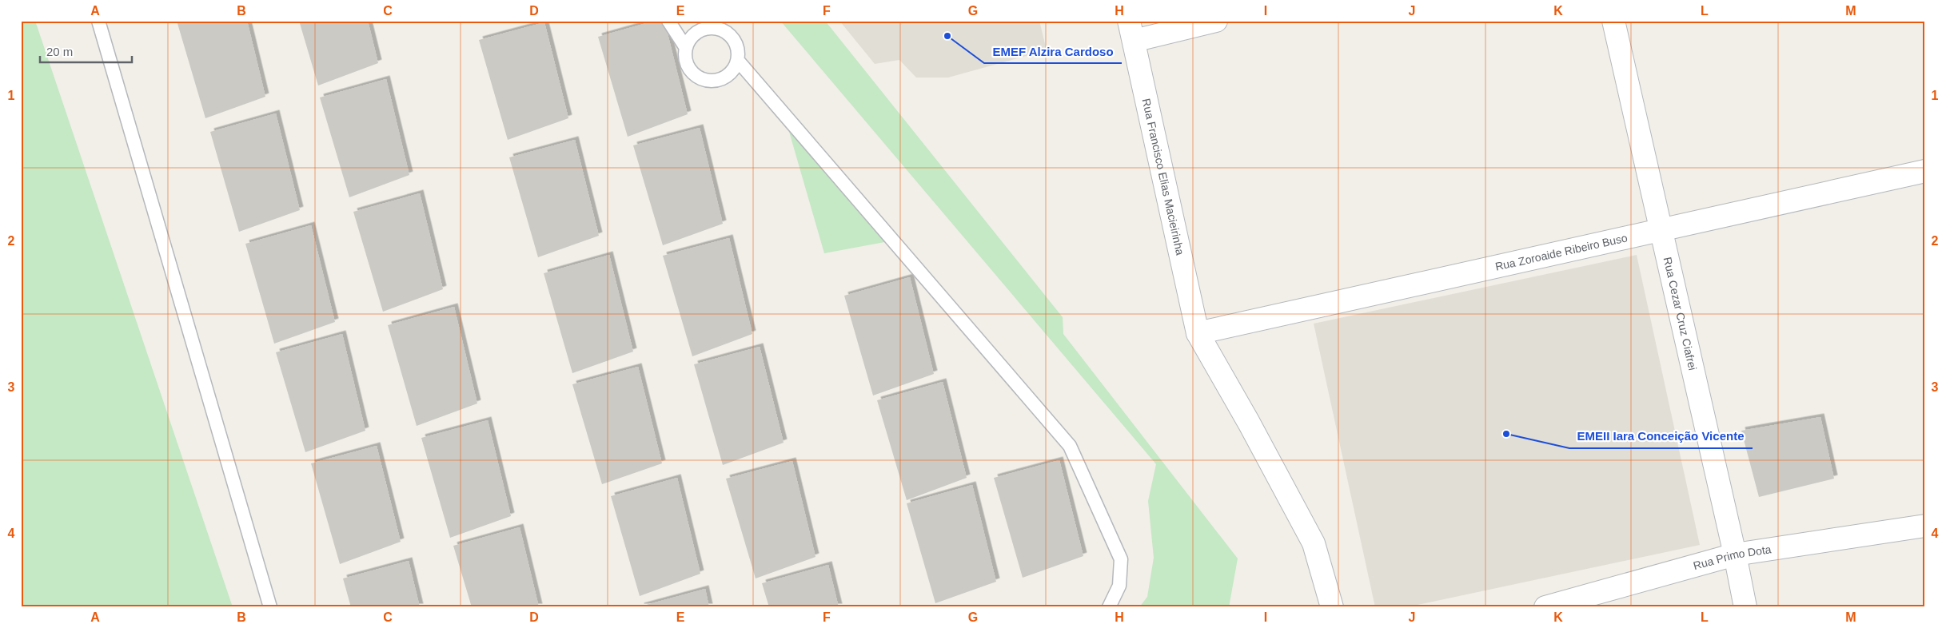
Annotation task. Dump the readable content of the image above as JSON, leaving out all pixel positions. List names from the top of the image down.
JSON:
{
  "streets": {
    "street": [
      "Rua Francisco Elias Macieirinha",
      "Rua Zoroaide Ribeiro Buso",
      "Rua Cezar Cruz Ciafrei",
      "Rua Primo Dota"
    ]
  },
  "crossings": [
    ["Rua Francisco Elias Macieirinha", "Rua Zoroaide Ribeiro Buso"],
    ["Rua Zoroaide Ribeiro Buso", "Rua Cezar Cruz Ciafrei"],
    ["Rua Cezar Cruz Ciafrei", "Rua Primo Dota"]
  ],
  "places": ["EMEF Alzira Cardoso", "EMEII Iara Conceição Vicente"],
  "scale_bar": "20 m",
  "grid": {
    "columns": [
      "A",
      "B",
      "C",
      "D",
      "E",
      "F",
      "G",
      "H",
      "I",
      "J",
      "K",
      "L",
      "M"
    ],
    "rows": [
      "1",
      "2",
      "3",
      "4"
    ]
  }
}
